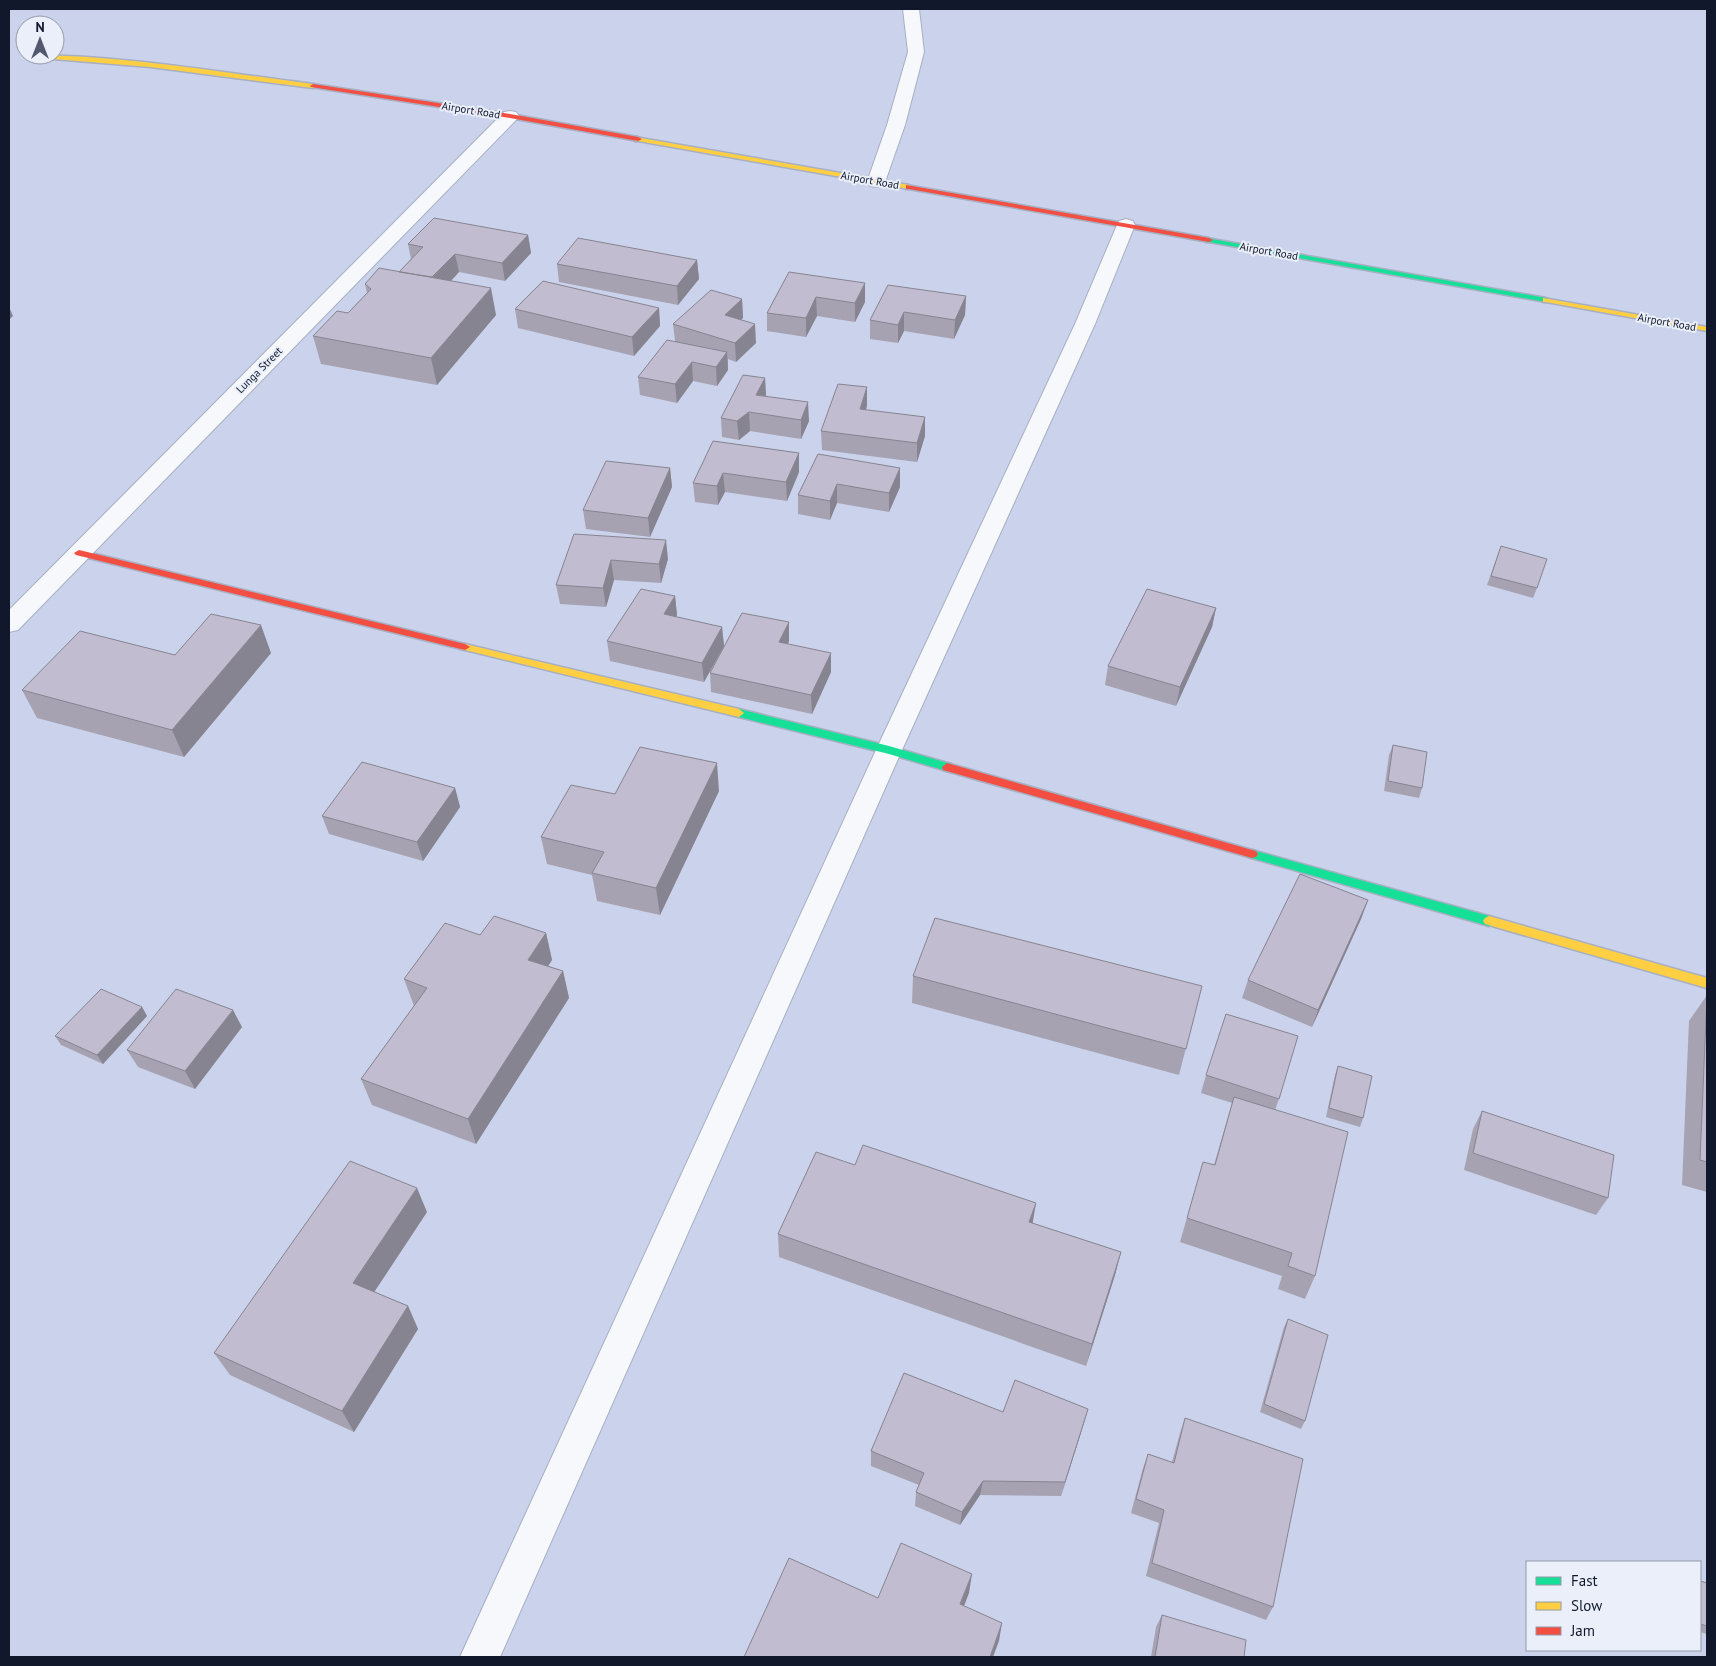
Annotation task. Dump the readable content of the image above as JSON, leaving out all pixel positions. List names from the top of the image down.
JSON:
{
  "streets": {
    "street": ["Airport Road", "Lunga Street"]
  },
  "crossings": [
    ["Airport Road", "Lunga Street"]
  ],
  "legend": ["Fast", "Slow", "Jam"],
  "north": "top"
}
